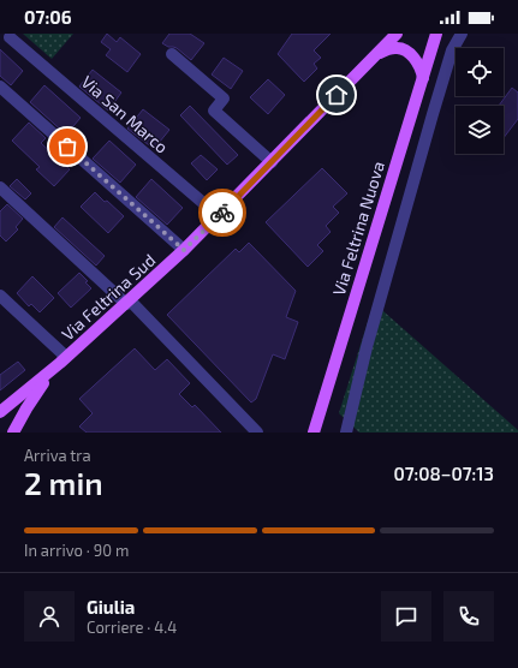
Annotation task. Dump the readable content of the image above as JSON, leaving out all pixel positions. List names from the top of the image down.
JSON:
{
  "streets": {
    "main road": ["Via Feltrina Nuova", "Via Feltrina Sud"],
    "street": ["Via San Marco"]
  },
  "crossings": [
    ["Via San Marco", "Via Feltrina Sud"],
    ["Via Feltrina Nuova", "Via Feltrina Sud"]
  ],
  "page": {
    "status": "07:06",
    "heading": ["2 min", "Arriva tra", "07:08–07:13"],
    "panel": ["Giulia", "Corriere · 4.4"],
    "bar": "In arrivo · 90 m"
  }
}
